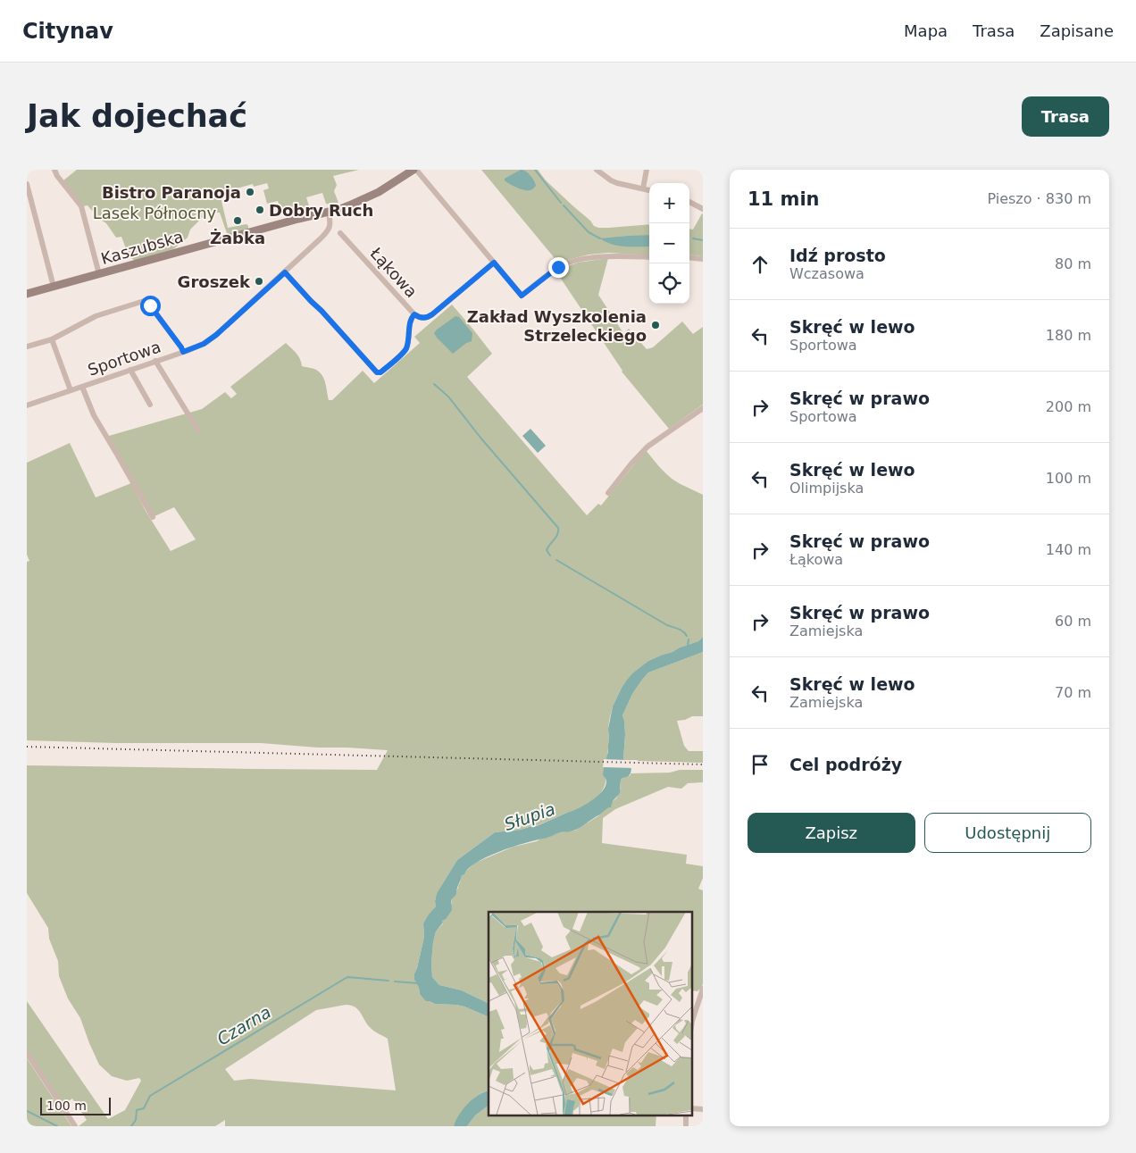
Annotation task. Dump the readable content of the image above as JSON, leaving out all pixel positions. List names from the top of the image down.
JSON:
{
  "streets": {
    "main road": ["Kaszubska"],
    "street": ["Łąkowa", "Sportowa"]
  },
  "crossings": [
    ["Kaszubska", "Sportowa"]
  ],
  "water": ["Słupia", "Czarna"],
  "parks": ["Lasek Północny"],
  "places": [
    "Bistro Paranoja",
    "Dobry Ruch",
    "Żabka",
    "Groszek",
    "Zakład Wyszkolenia Strzeleckiego"
  ],
  "scale_bar": "100 m",
  "page": {
    "header": "Citynav",
    "nav": ["Mapa", "Trasa", "Zapisane"],
    "buttons": [
      "Trasa",
      ["Zapisz", "Udostępnij"]
    ],
    "title": "Jak dojechać",
    "heading": ["11 min", "Pieszo · 830 m"],
    "map_buttons": ["+", "−"],
    "list": [
      ["Idź prosto", "Wczasowa", "80 m"],
      ["Skręć w lewo", "Sportowa", "180 m"],
      ["Skręć w prawo", "Sportowa", "200 m"],
      ["Skręć w lewo", "Olimpijska", "100 m"],
      ["Skręć w prawo", "Łąkowa", "140 m"],
      ["Skręć w prawo", "Zamiejska", "60 m"],
      ["Skręć w lewo", "Zamiejska", "70 m"],
      "Cel podróży"
    ],
    "scale": "100 m"
  }
}
